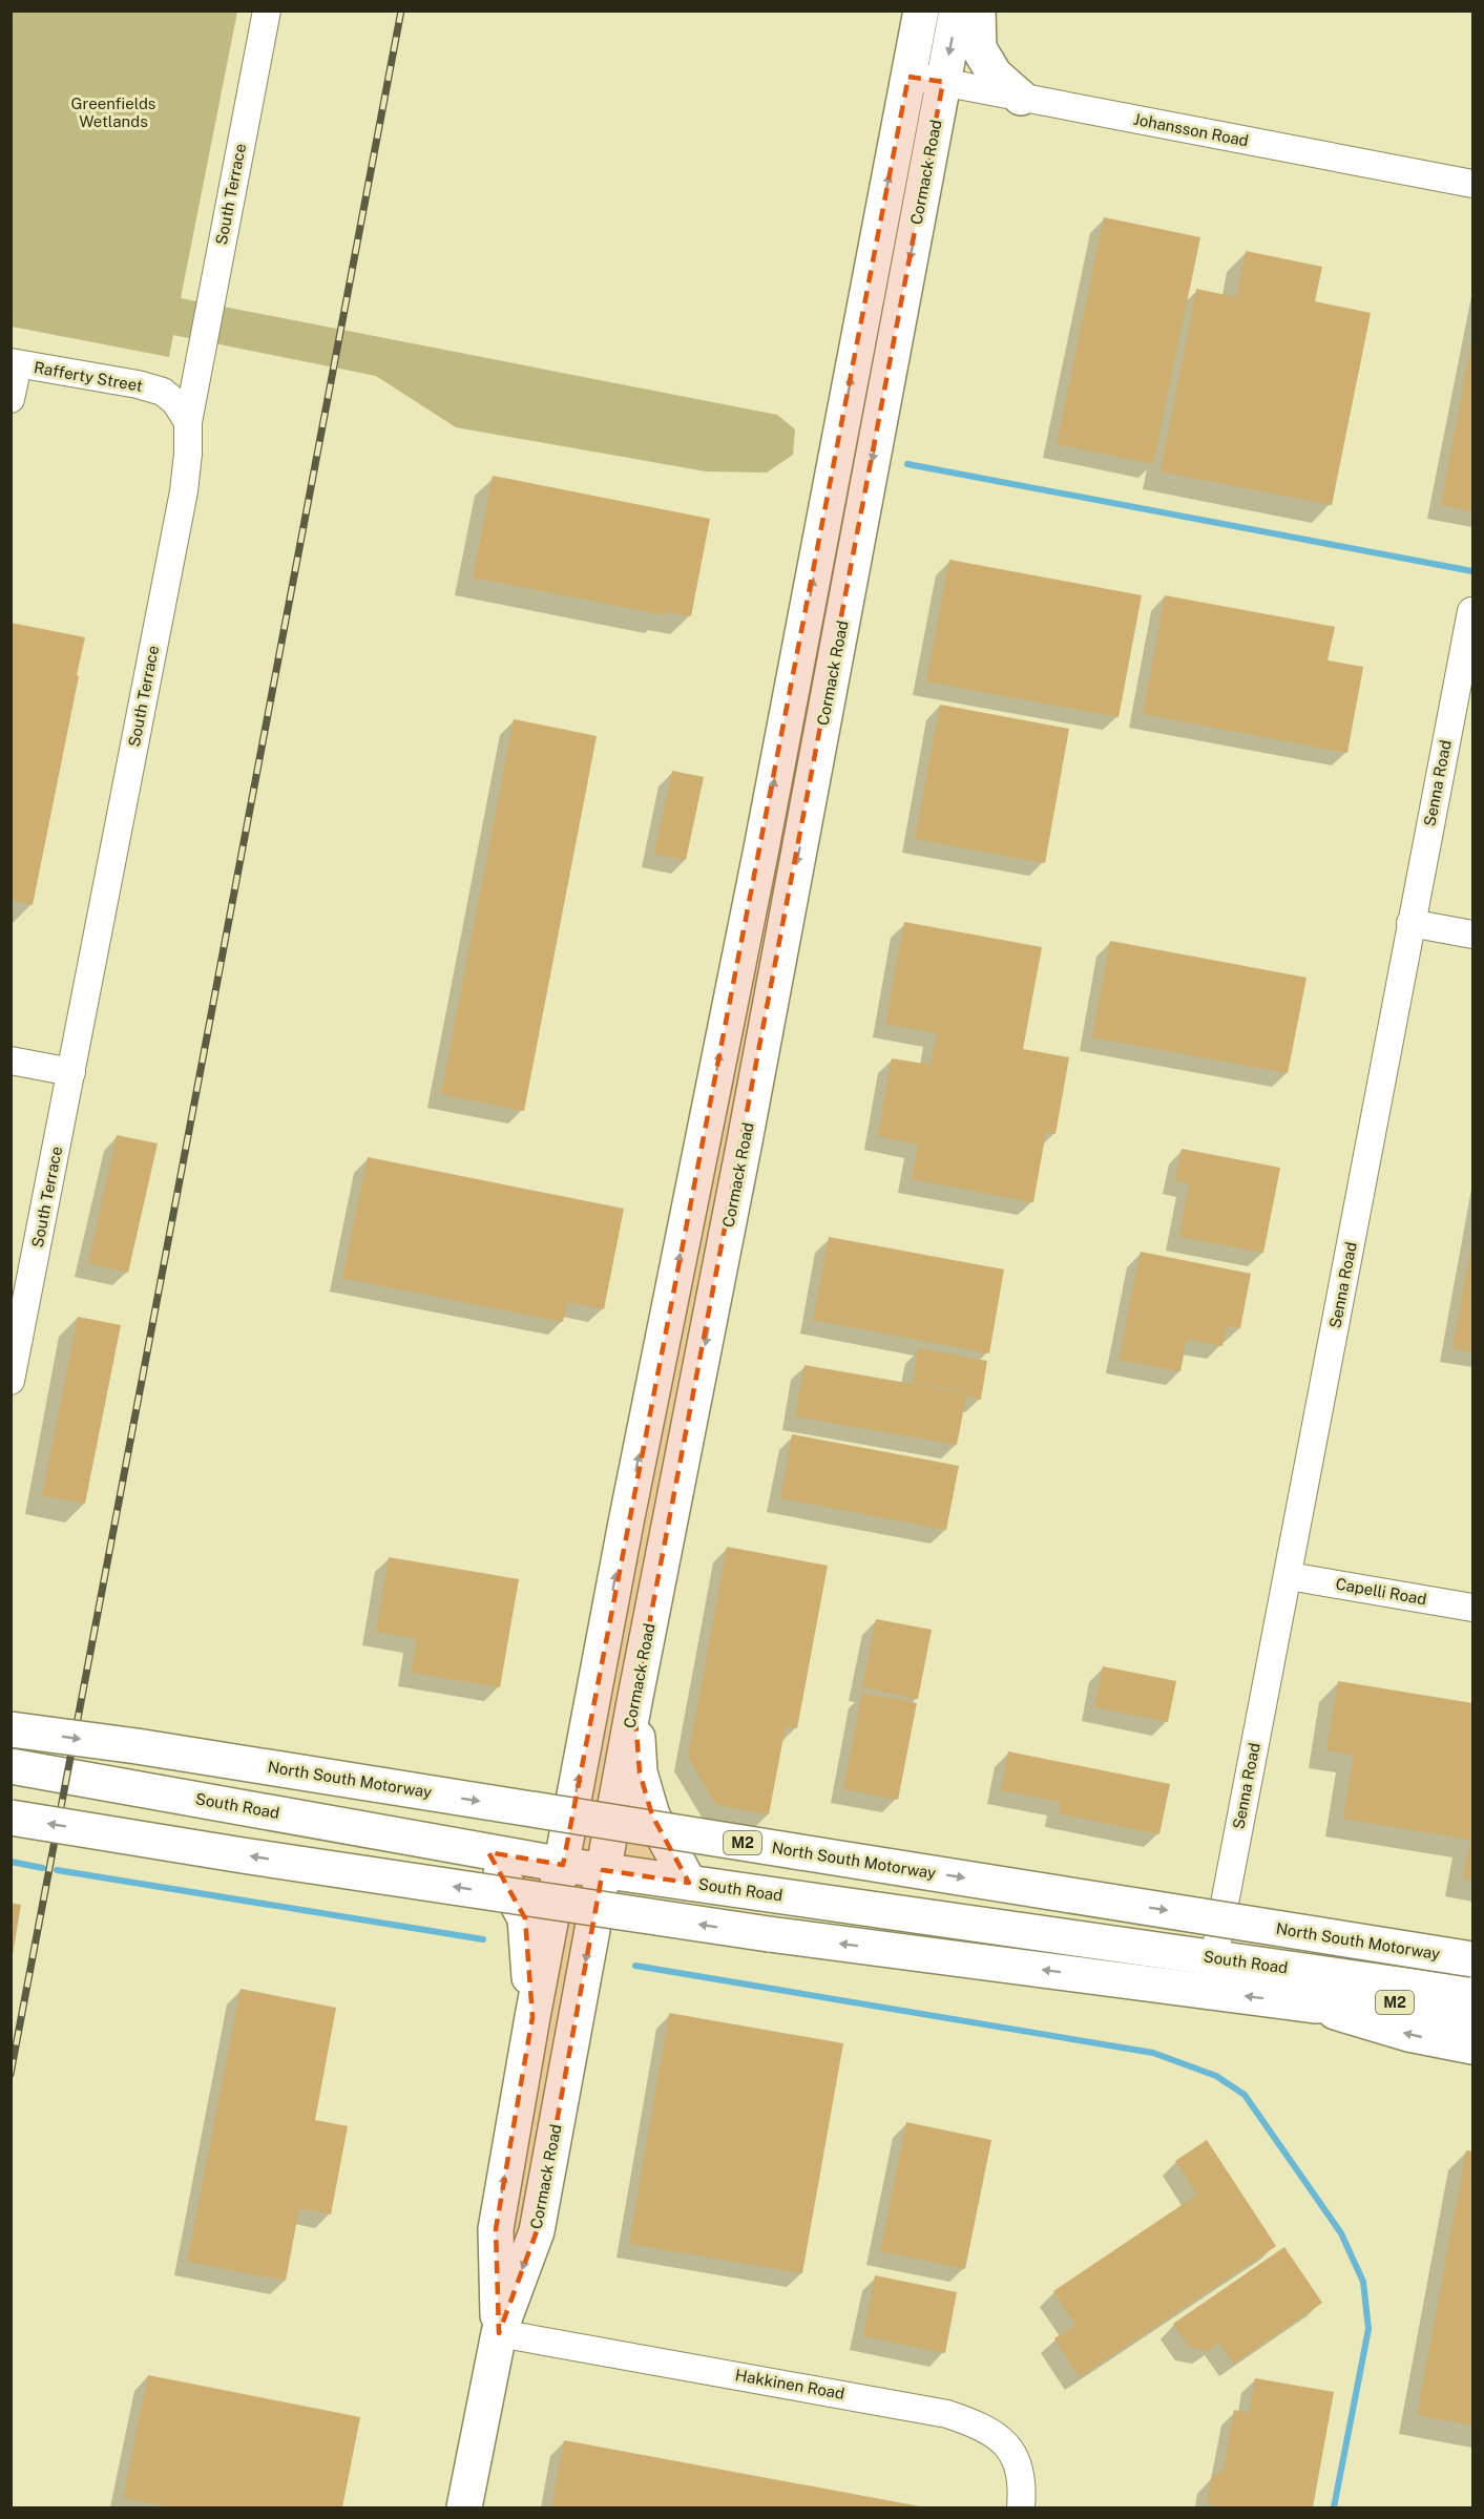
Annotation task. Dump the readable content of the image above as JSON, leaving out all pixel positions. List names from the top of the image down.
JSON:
{
  "streets": {
    "main road": [
      "Cormack Road",
      "North South Motorway",
      "South Road",
      "M2"
    ],
    "street": [
      "Johansson Road",
      "South Terrace",
      "Rafferty Street",
      "Senna Road",
      "Capelli Road",
      "Hakkinen Road"
    ]
  },
  "crossings": [
    ["Johansson Road", "Cormack Road"],
    ["Cormack Road", "South Road"],
    ["Cormack Road", "Hakkinen Road"],
    ["South Terrace", "Rafferty Street"],
    ["Senna Road", "Capelli Road"],
    ["Senna Road", "South Road"]
  ],
  "parks": ["Greenfields Wetlands"]
}
